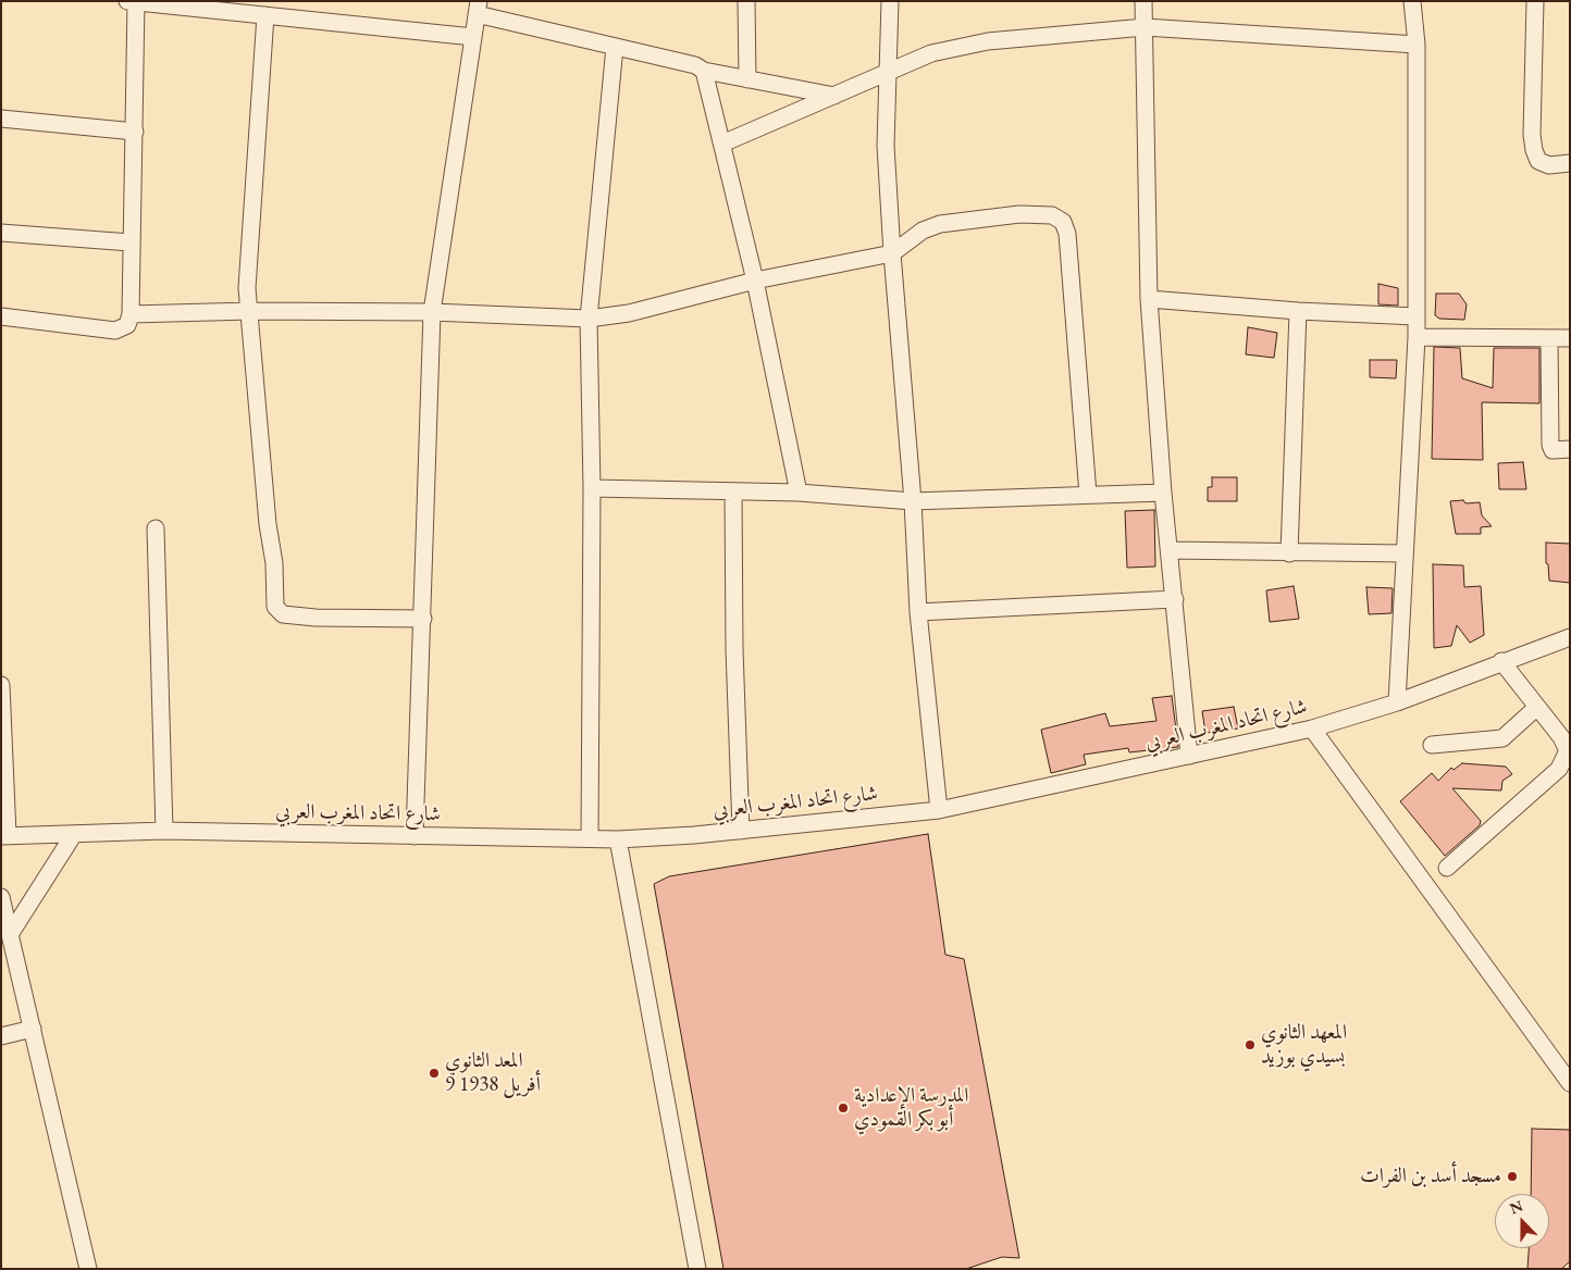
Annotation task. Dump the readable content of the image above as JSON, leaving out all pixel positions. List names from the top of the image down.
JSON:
{
  "streets": {
    "street": ["شارع اتحاد المغرب العربي"]
  },
  "places": [
    "المعهد الثانوي بسيدي بوزيد",
    "المعد الثانوي 9 أفريل 1938",
    "المدرسة الإعدادية أبو بكر القمودي",
    "مسجد أسد بن الفرات"
  ],
  "north": "top"
}
